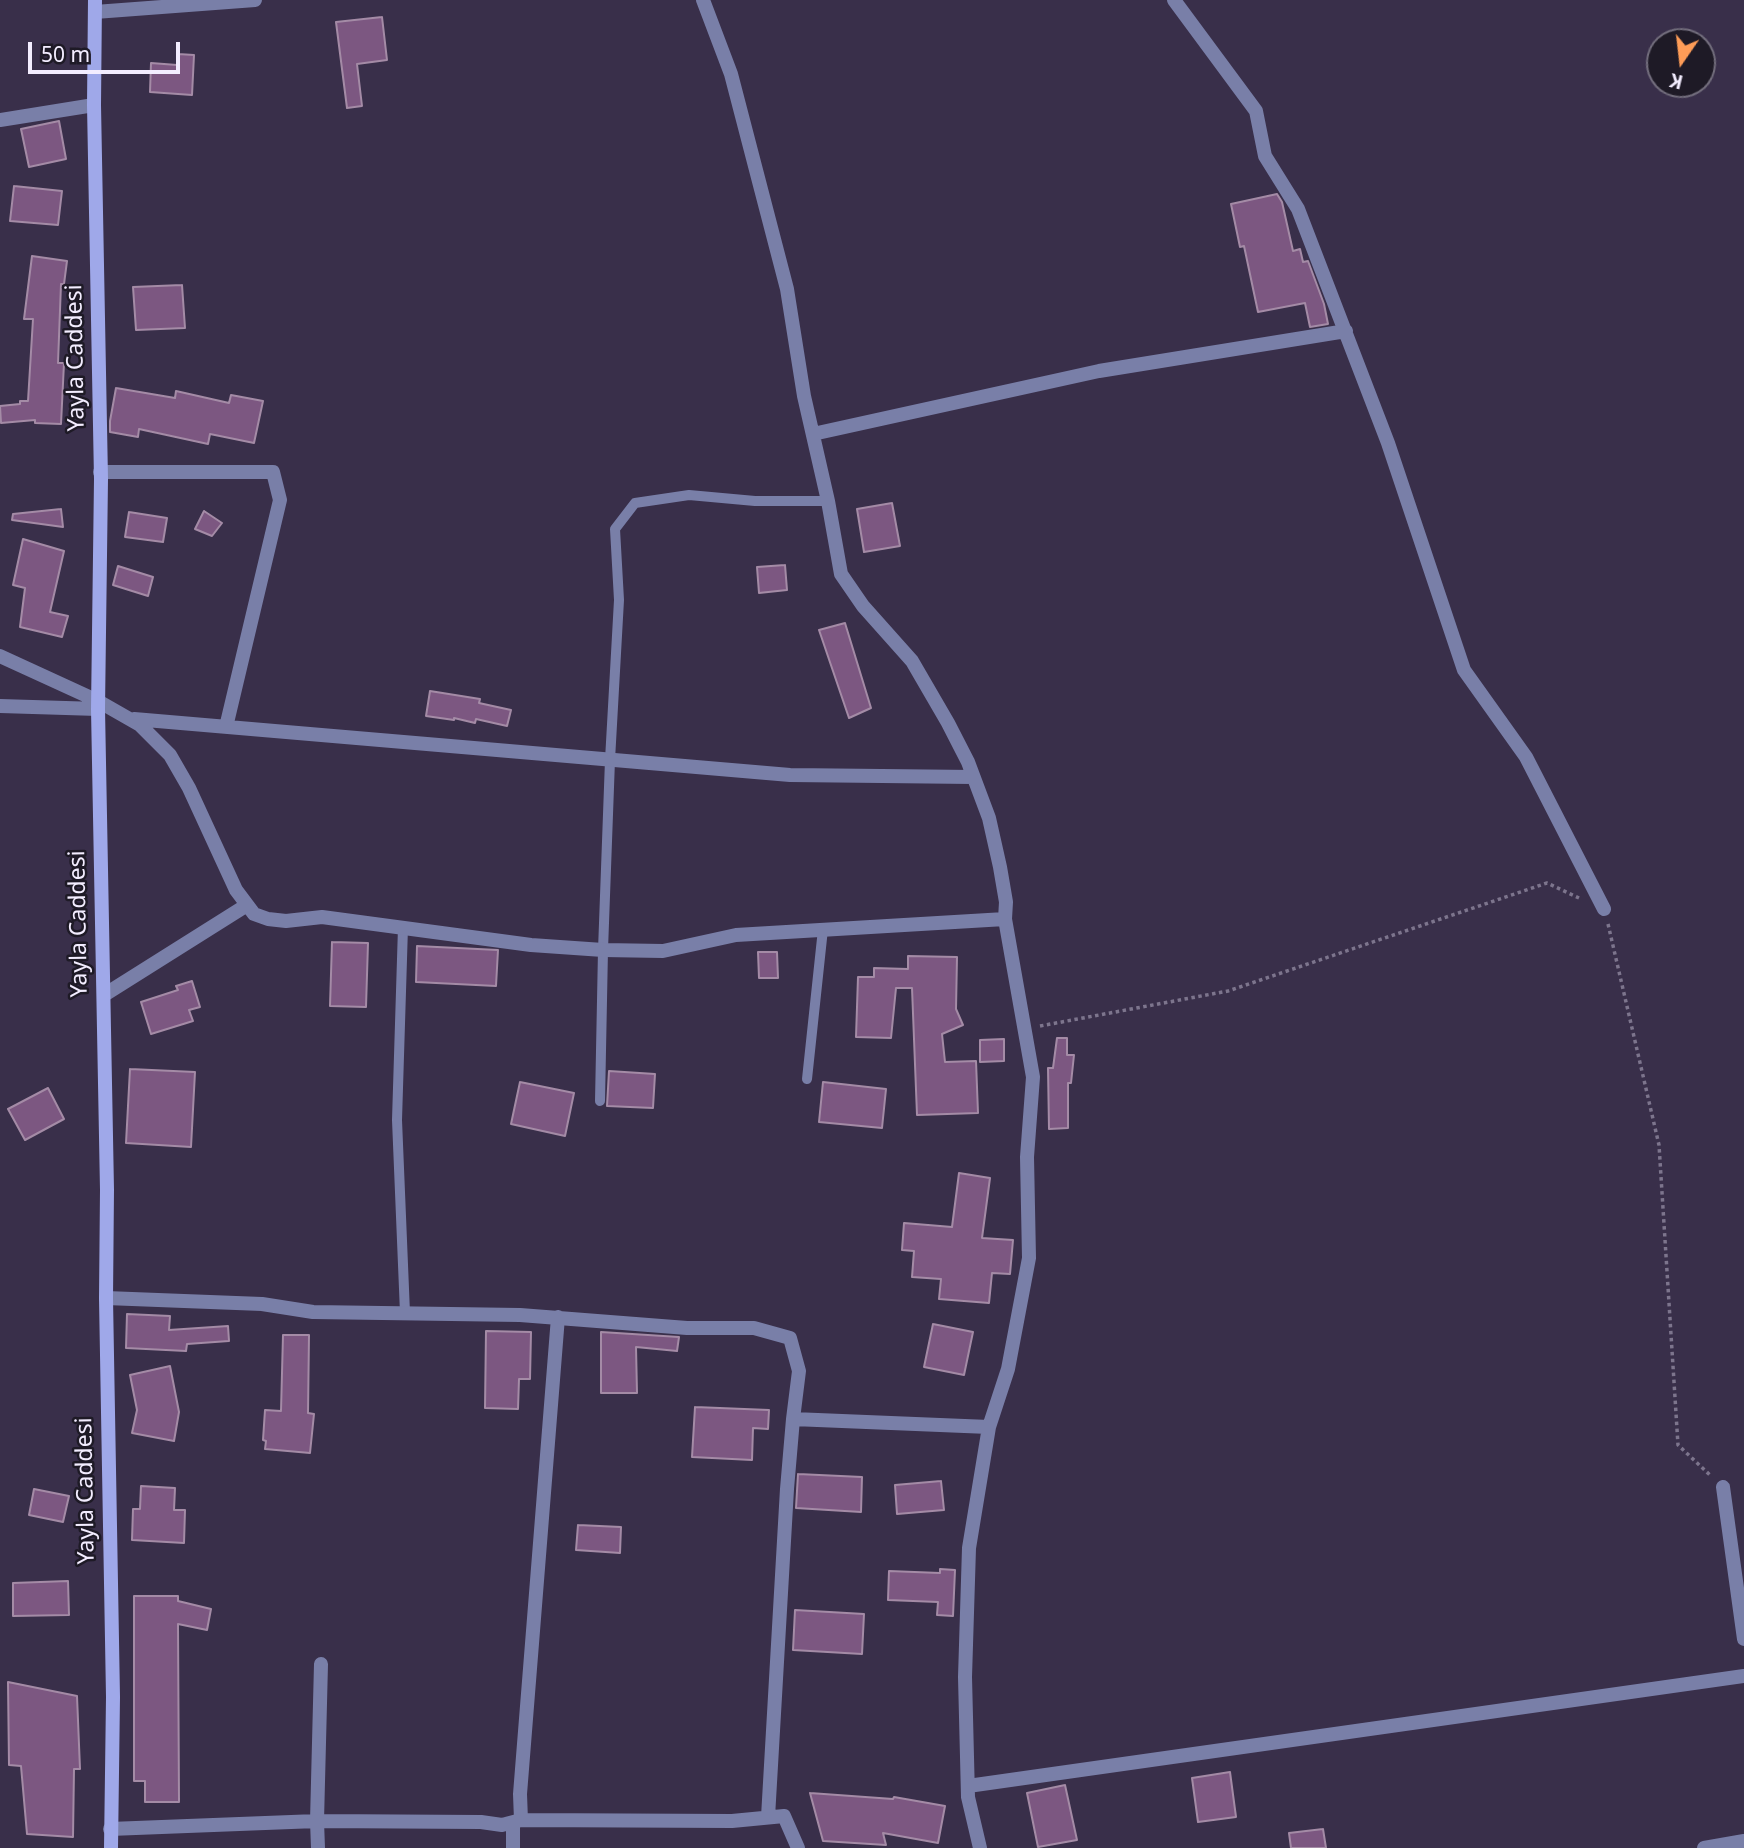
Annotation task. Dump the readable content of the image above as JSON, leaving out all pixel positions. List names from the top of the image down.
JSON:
{
  "streets": {
    "street": ["Yayla Caddesi"]
  },
  "scale_bar": "50 m",
  "north": "bottom"
}
